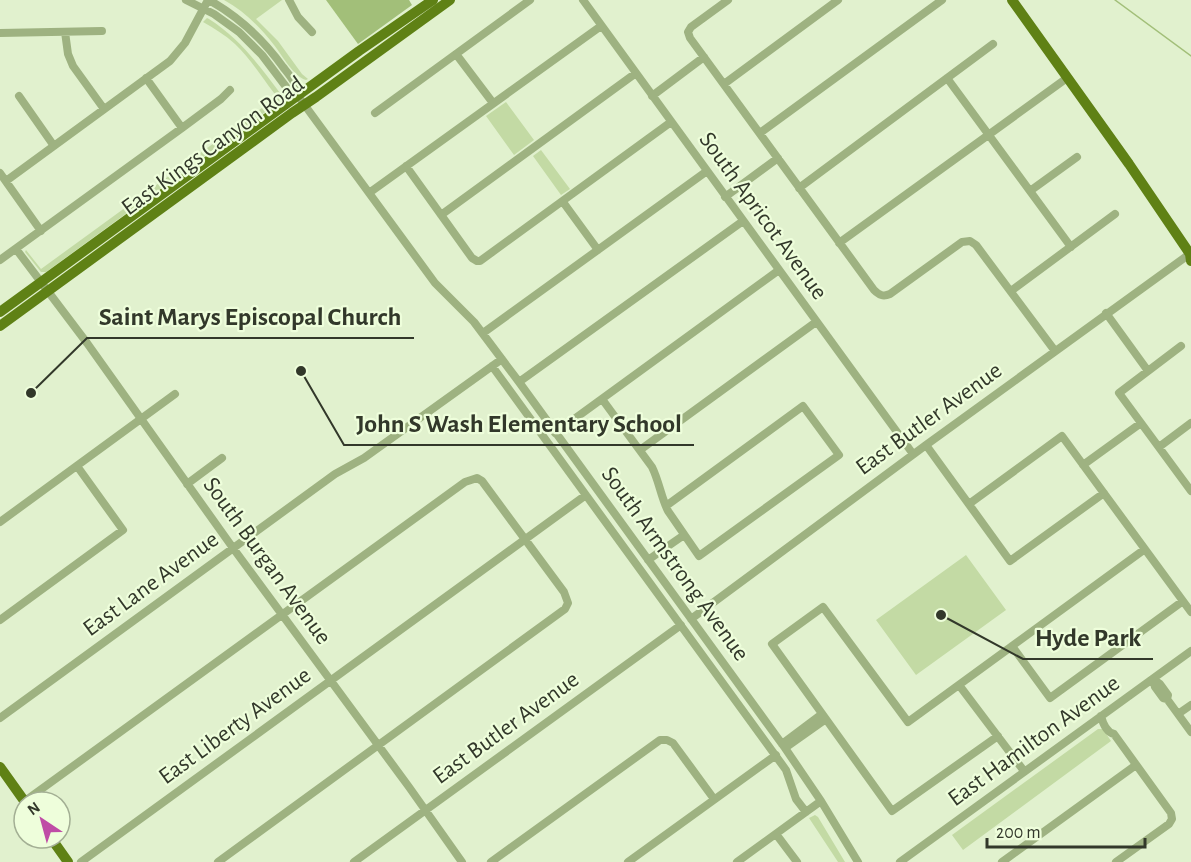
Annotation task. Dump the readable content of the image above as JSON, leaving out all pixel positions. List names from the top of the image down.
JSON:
{
  "streets": {
    "main road": ["East Kings Canyon Road"],
    "street": [
      "South Apricot Avenue",
      "East Butler Avenue",
      "South Burgan Avenue",
      "South Armstrong Avenue",
      "East Lane Avenue",
      "East Liberty Avenue",
      "East Hamilton Avenue"
    ]
  },
  "crossings": [
    ["East Kings Canyon Road", "South Burgan Avenue"],
    ["East Kings Canyon Road", "South Armstrong Avenue"],
    ["South Apricot Avenue", "East Butler Avenue"],
    ["East Butler Avenue", "South Burgan Avenue"],
    ["East Butler Avenue", "South Armstrong Avenue"],
    ["South Burgan Avenue", "East Lane Avenue"],
    ["South Burgan Avenue", "East Liberty Avenue"],
    ["South Armstrong Avenue", "East Lane Avenue"],
    ["South Armstrong Avenue", "East Liberty Avenue"]
  ],
  "places": ["John S Wash Elementary School", "Saint Marys Episcopal Church", "Hyde Park"],
  "scale_bar": "200 m",
  "north": "top left"
}
